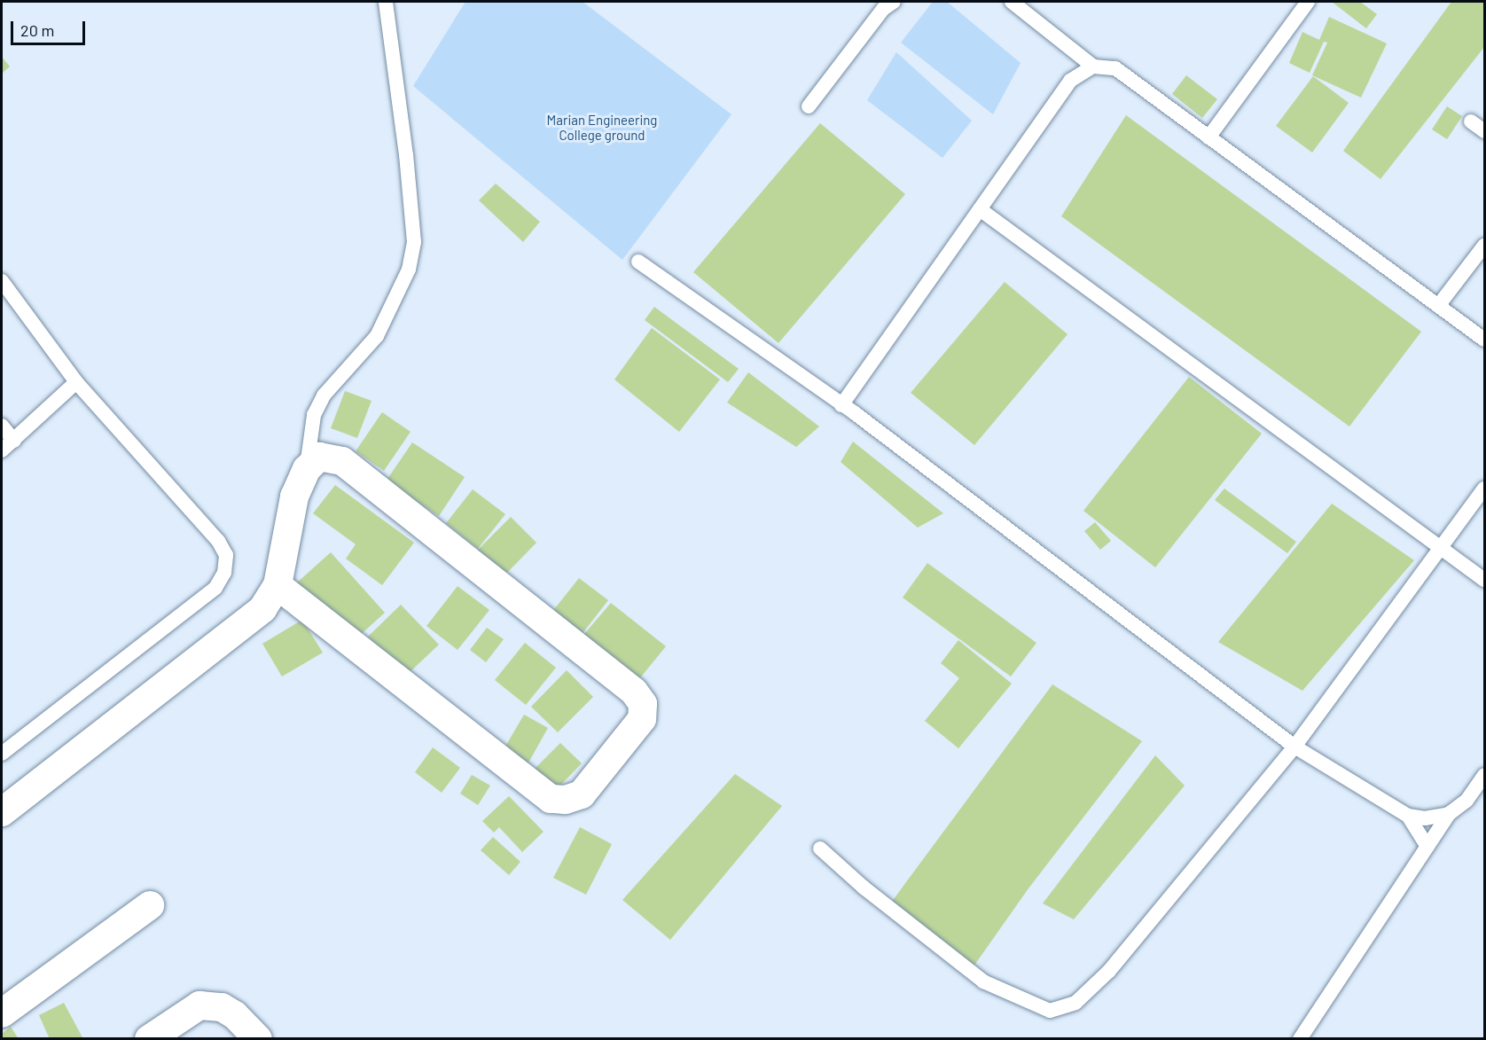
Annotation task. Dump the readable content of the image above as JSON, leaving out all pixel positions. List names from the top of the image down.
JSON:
{
  "parks": ["Marian Engineering College ground"],
  "scale_bar": "20 m"
}
